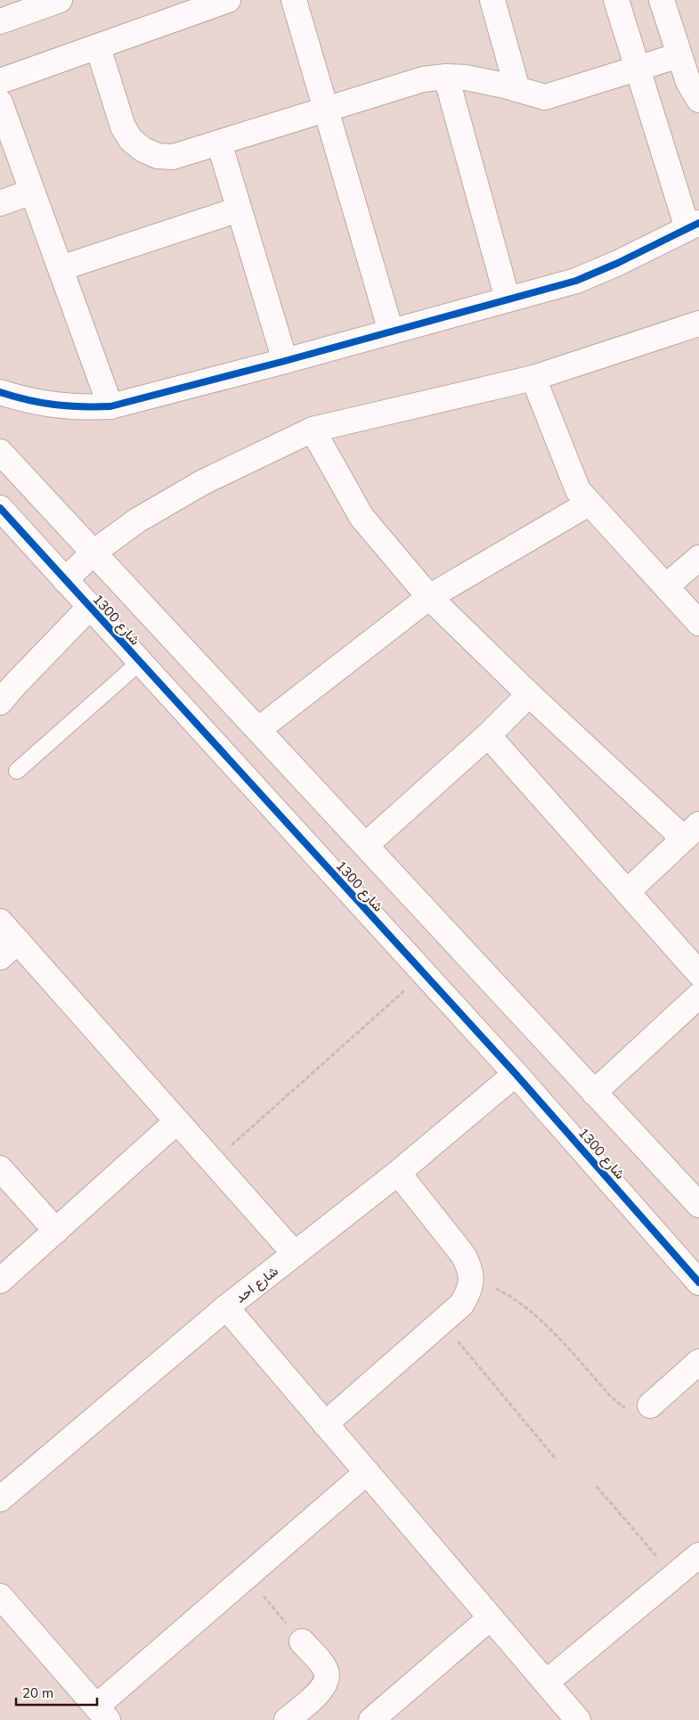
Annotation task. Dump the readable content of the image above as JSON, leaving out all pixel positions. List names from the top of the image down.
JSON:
{
  "streets": {
    "street": ["شارع 1300", "شارع احد"]
  },
  "crossings": [
    ["شارع 1300", "شارع احد"]
  ],
  "scale_bar": "20 m"
}
